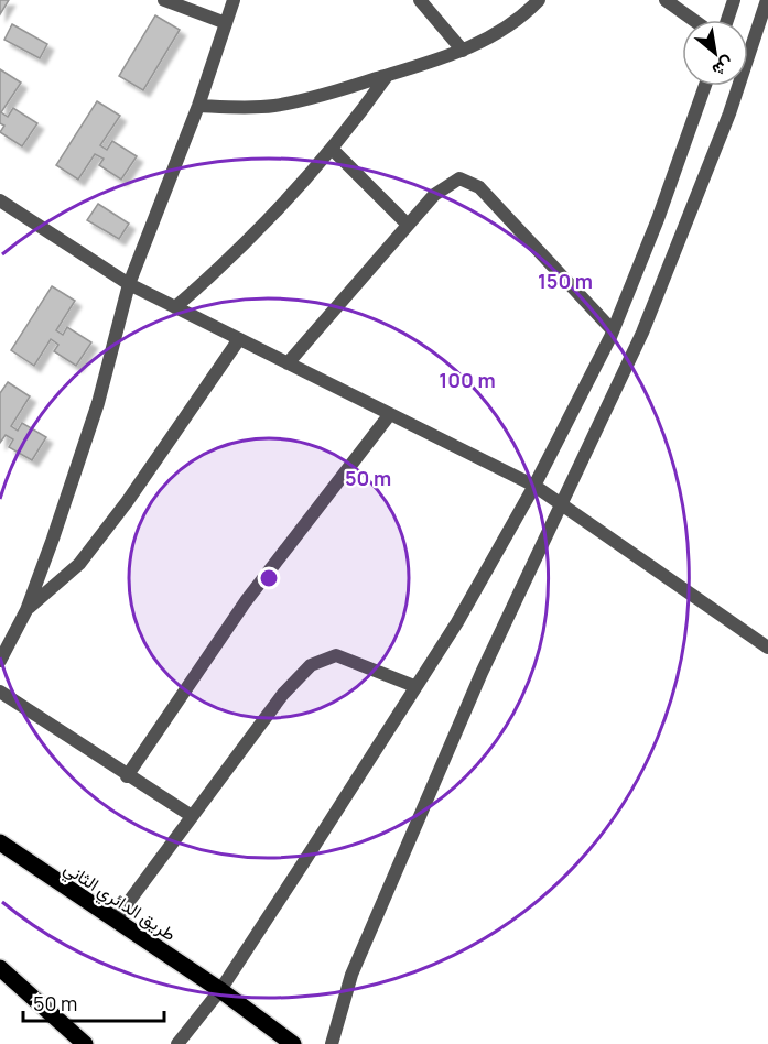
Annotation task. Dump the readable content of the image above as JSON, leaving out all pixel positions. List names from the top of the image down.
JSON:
{
  "streets": {
    "main road": ["طريق الدائري الثاني"]
  },
  "scale_bar": "50 m",
  "north": "bottom right",
  "rings": ["150 m", "100 m", "50 m"]
}
